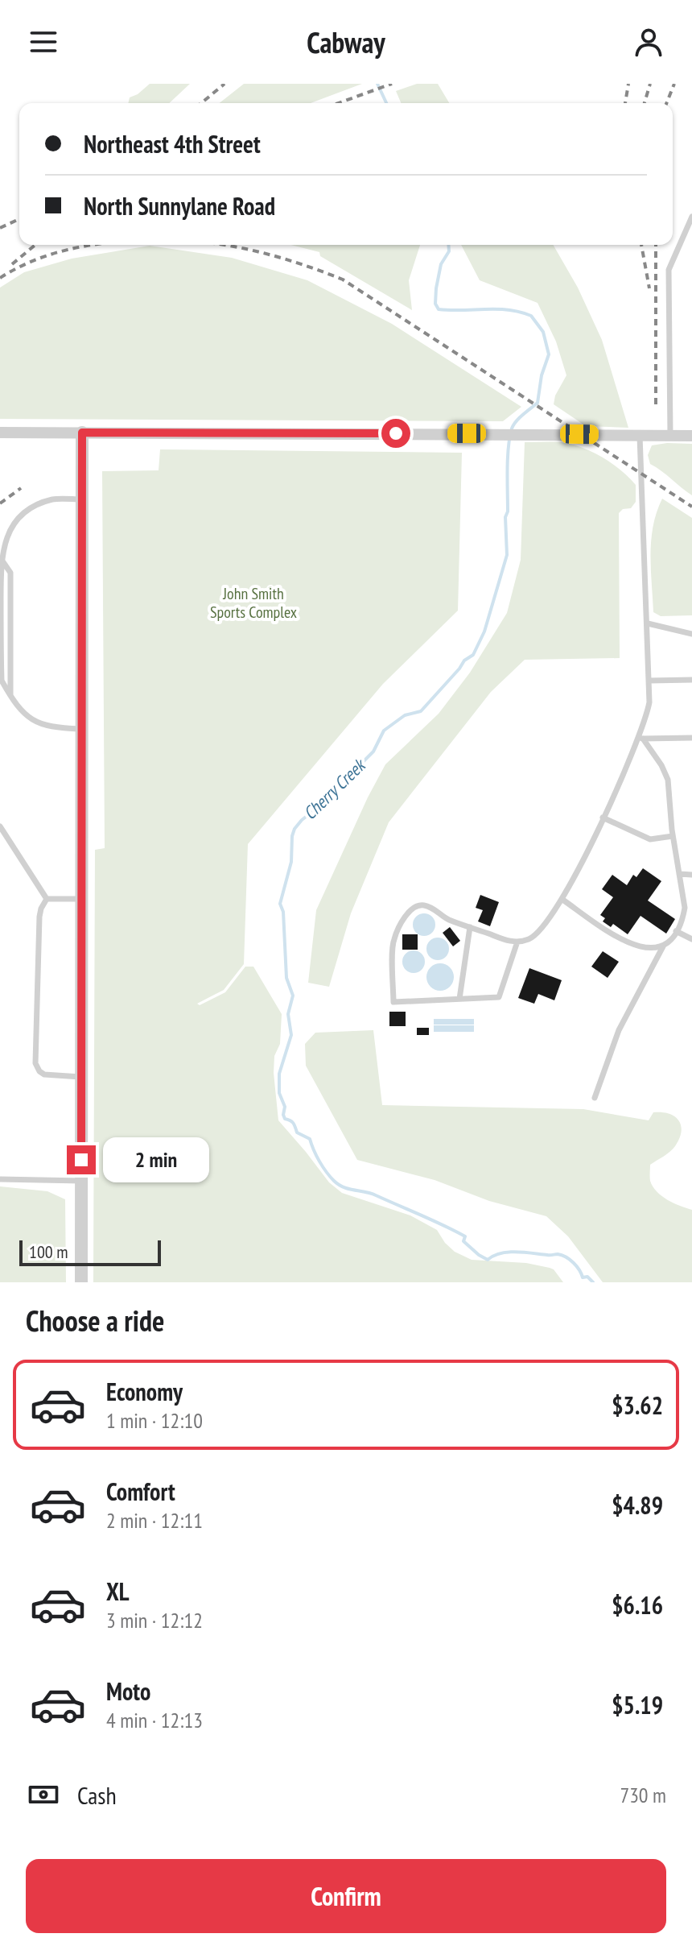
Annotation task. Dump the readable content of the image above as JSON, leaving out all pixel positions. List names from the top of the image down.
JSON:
{
  "water": ["Cherry Creek"],
  "parks": ["John Smith Sports Complex"],
  "scale_bar": "100 m",
  "page": {
    "header": "Cabway",
    "banner": ["Northeast 4th Street", "North Sunnylane Road"],
    "bubble": "2 min",
    "scale": "100 m",
    "heading": "Choose a ride",
    "list": [
      {
        "name": "Economy",
        "note": "1 min · 12:10",
        "value": "$3.62"
      },
      {
        "name": "Comfort",
        "note": "2 min · 12:11",
        "value": "$4.89"
      },
      {
        "name": "XL",
        "note": "3 min · 12:12",
        "value": "$6.16"
      },
      {
        "name": "Moto",
        "note": "4 min · 12:13",
        "value": "$5.19"
      }
    ],
    "pay": ["Cash", "730 m"],
    "buttons": "Confirm"
  }
}
